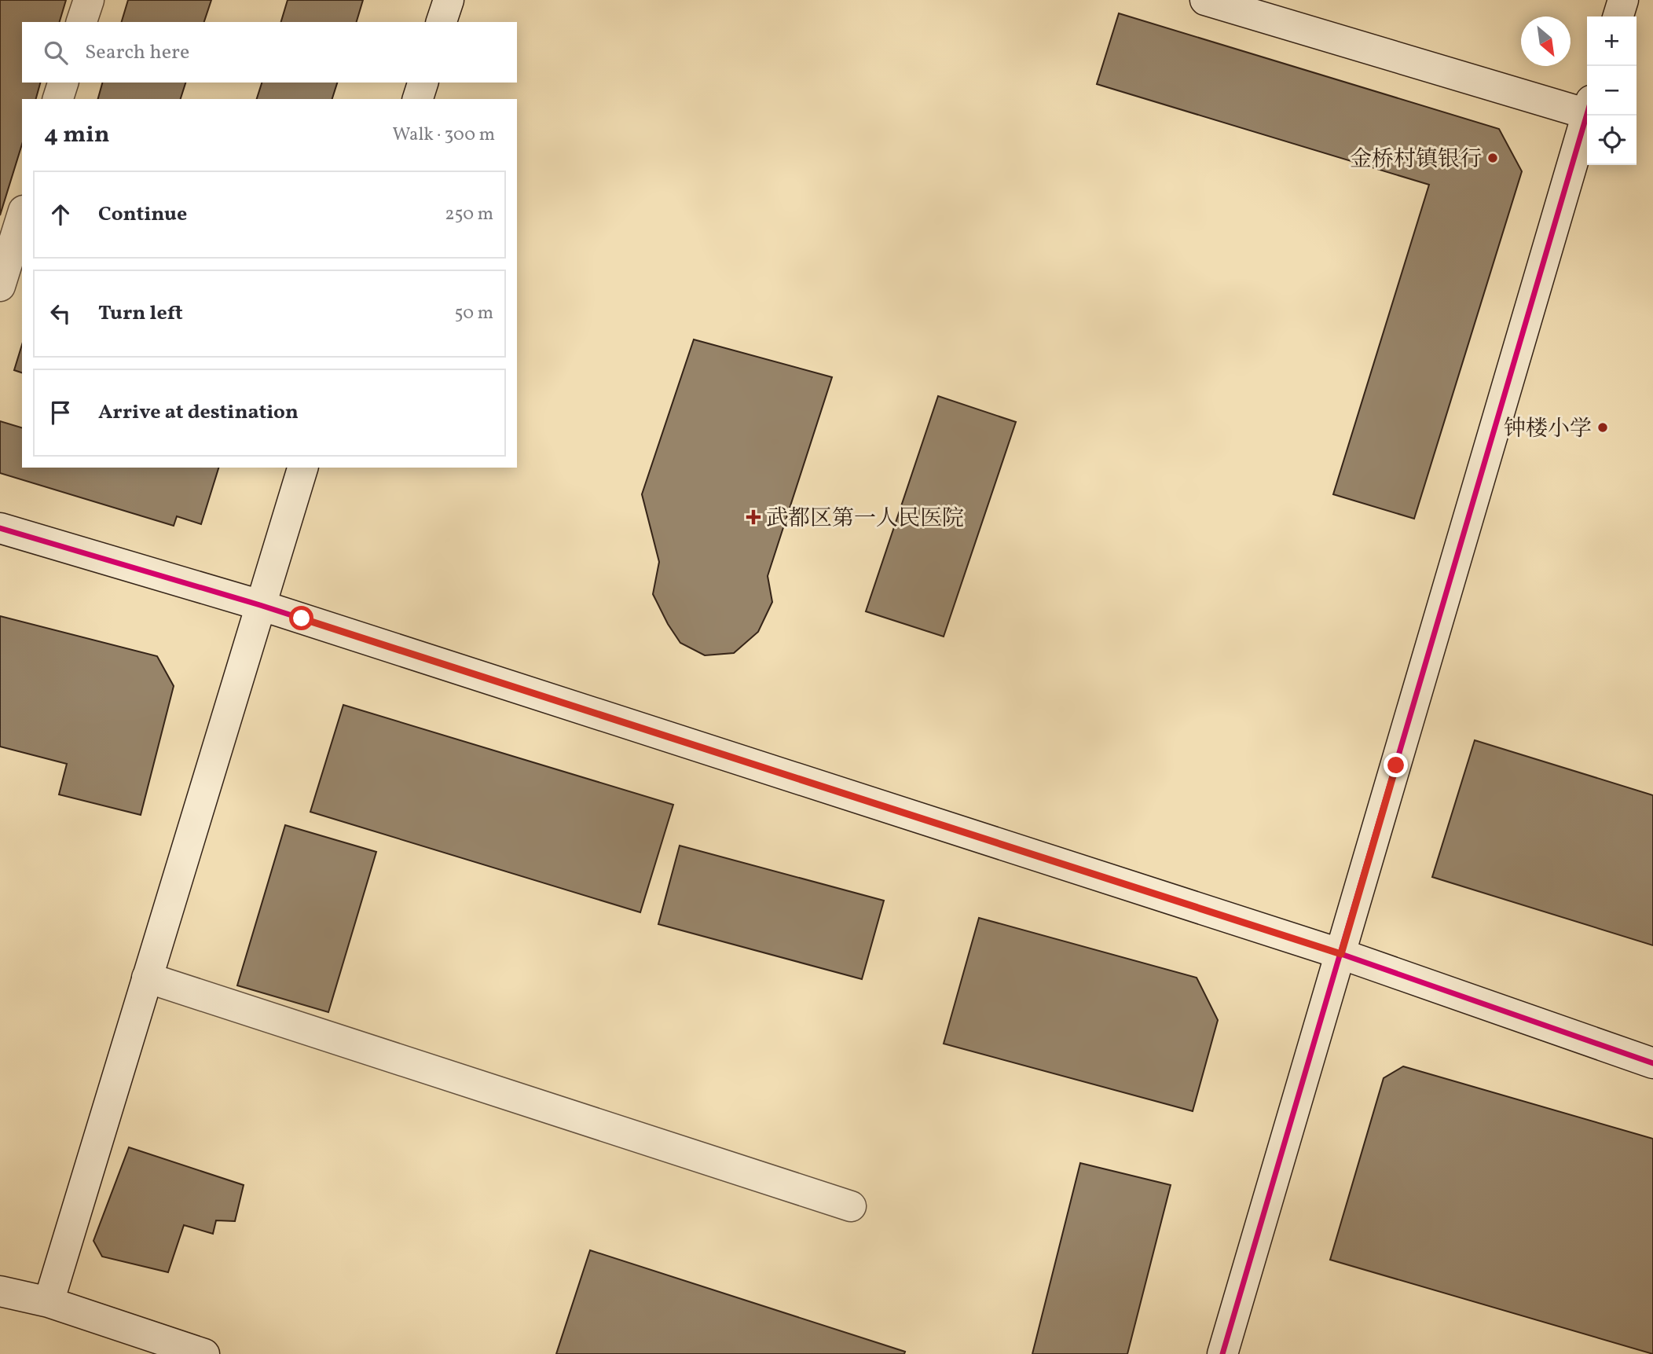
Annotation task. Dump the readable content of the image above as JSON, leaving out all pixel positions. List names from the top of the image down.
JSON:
{
  "places": {
    "other": ["金桥村镇银行", "钟楼小学"],
    "health": ["武都区第一人民医院"]
  },
  "north": "bottom right",
  "page": {
    "map_buttons": ["+", "−"],
    "search": "Search here",
    "heading": ["4 min", "Walk · 300 m"],
    "list": [
      ["Continue", "250 m"],
      ["Turn left", "50 m"],
      "Arrive at destination"
    ]
  }
}
